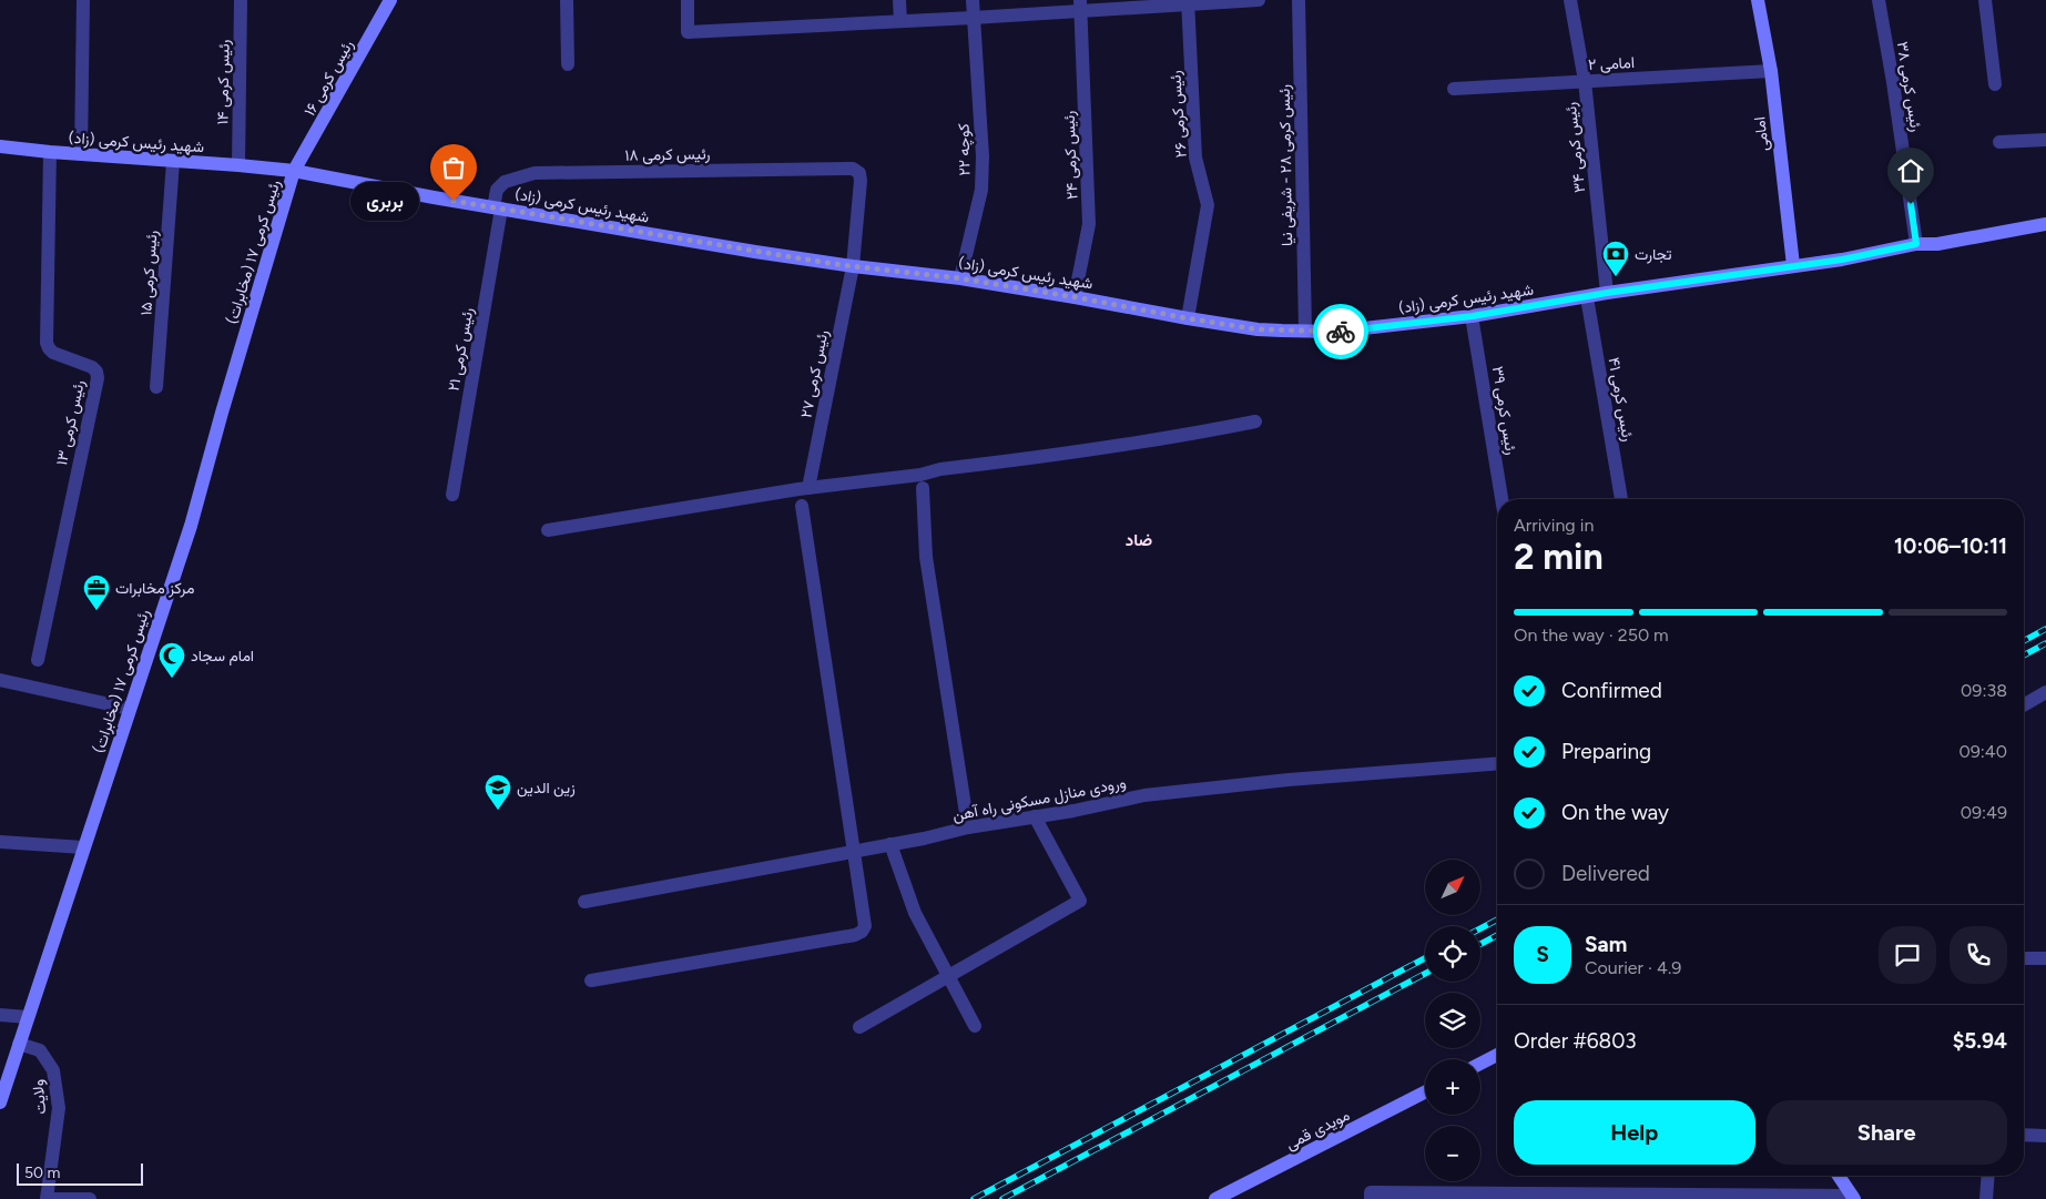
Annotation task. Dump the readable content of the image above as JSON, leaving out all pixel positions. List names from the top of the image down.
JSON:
{
  "streets": {
    "main road": [
      "رئیس کرمی ۱۶",
      "امامی",
      "شهید رئیس کرمی (زاد)",
      "رئیس کرمی ۱۷ (مخابرات)",
      "مویدی قمی"
    ],
    "street": [
      "امامی ۲",
      "رئیس کرمی ۱۴",
      "رئیس کرمی ۳۸",
      "رئیس کرمی ۲۶",
      "رئیس کرمی ۳۴",
      "کوچه ۲۲",
      "رئیس کرمی ۱۸",
      "رئیس کرمی ۲۴",
      "رئیس کرمی ۲۸ - شریفی نیا",
      "رئیس کرمی ۱۵",
      "رئیس کرمی ۲۱",
      "رئیس کرمی ۲۷",
      "رئیس کرمی ۴۱",
      "رئیس کرمی ۳۹",
      "رئیس کرمی ۱۳",
      "ورودی منازل مسکونی راه آهن",
      "ولایت"
    ]
  },
  "crossings": [
    ["امامی ۲", "امامی"],
    ["امامی ۲", "رئیس کرمی ۳۴"],
    ["رئیس کرمی ۱۶", "شهید رئیس کرمی (زاد)"],
    ["رئیس کرمی ۱۶", "رئیس کرمی ۱۷ (مخابرات)"],
    ["رئیس کرمی ۱۴", "شهید رئیس کرمی (زاد)"],
    ["رئیس کرمی ۳۸", "شهید رئیس کرمی (زاد)"],
    ["رئیس کرمی ۲۶", "شهید رئیس کرمی (زاد)"],
    ["امامی", "شهید رئیس کرمی (زاد)"],
    ["شهید رئیس کرمی (زاد)", "رئیس کرمی ۳۴"],
    ["شهید رئیس کرمی (زاد)", "کوچه ۲۲"],
    ["شهید رئیس کرمی (زاد)", "رئیس کرمی ۱۸"],
    ["شهید رئیس کرمی (زاد)", "رئیس کرمی ۲۴"],
    ["شهید رئیس کرمی (زاد)", "رئیس کرمی ۲۸ - شریفی نیا"],
    ["شهید رئیس کرمی (زاد)", "رئیس کرمی ۱۷ (مخابرات)"],
    ["شهید رئیس کرمی (زاد)", "رئیس کرمی ۱۵"],
    ["شهید رئیس کرمی (زاد)", "رئیس کرمی ۲۱"],
    ["شهید رئیس کرمی (زاد)", "رئیس کرمی ۲۷"],
    ["شهید رئیس کرمی (زاد)", "رئیس کرمی ۴۱"],
    ["شهید رئیس کرمی (زاد)", "رئیس کرمی ۳۹"],
    ["شهید رئیس کرمی (زاد)", "رئیس کرمی ۱۳"],
    ["رئیس کرمی ۱۸", "رئیس کرمی ۲۱"],
    ["رئیس کرمی ۱۸", "رئیس کرمی ۲۷"],
    ["رئیس کرمی ۱۷ (مخابرات)", "ولایت"]
  ],
  "districts": ["ضاد"],
  "places": {
    "other": ["بربری"],
    "bank": ["تجارت"],
    "office": ["مرکز مخابرات"],
    "mosque": ["امام سجاد"],
    "school or university": ["زین الدین"]
  },
  "scale_bar": "50 m",
  "north": "top right",
  "page": {
    "bubble": "بربری",
    "heading": ["2 min", "Arriving in", "10:06–10:11"],
    "panel": [
      "Sam",
      "Courier · 4.9",
      "Order #6803",
      "$5.94"
    ],
    "bar": "On the way · 250 m",
    "list": [
      ["Confirmed", "09:38"],
      ["Preparing", "09:40"],
      ["On the way", "09:49"],
      "Delivered"
    ],
    "map_buttons": ["+", "−"],
    "round": "S",
    "buttons": ["Help", "Share"],
    "scale": "50 m"
  }
}
